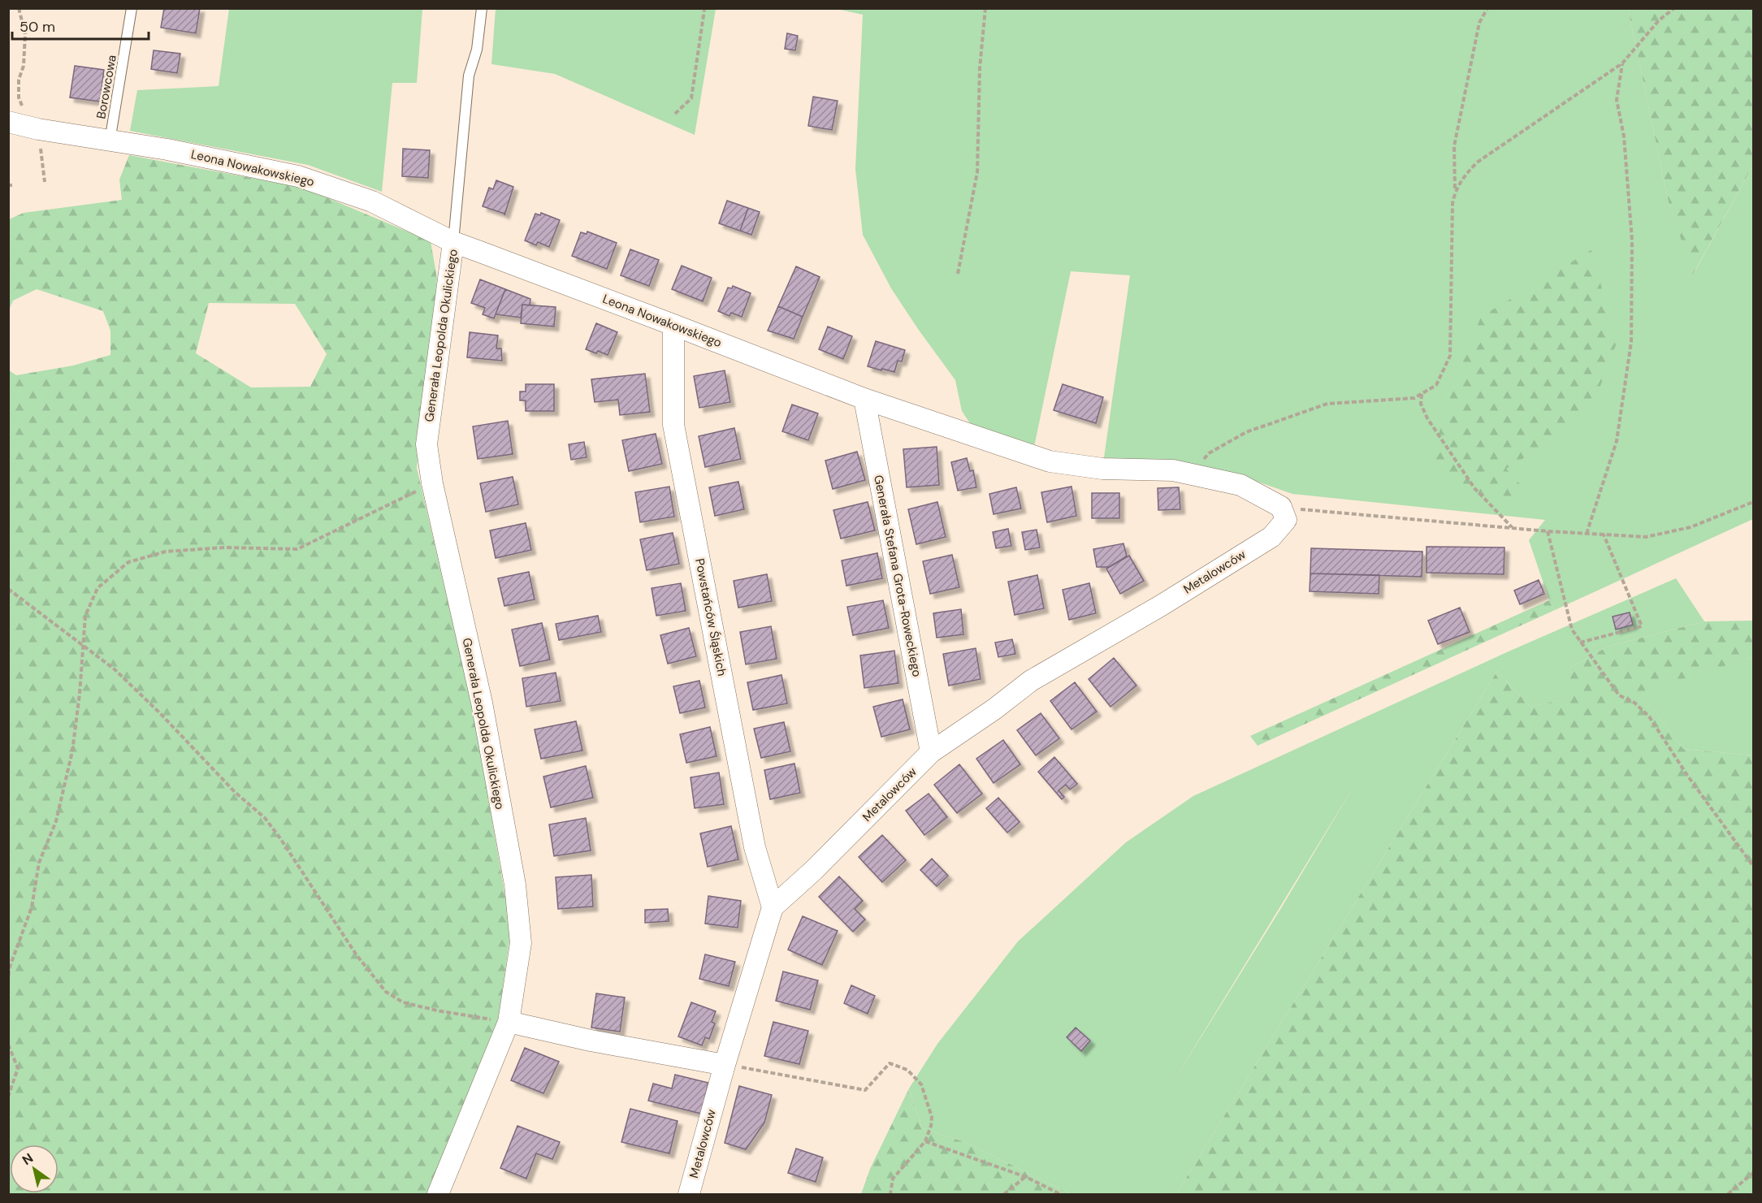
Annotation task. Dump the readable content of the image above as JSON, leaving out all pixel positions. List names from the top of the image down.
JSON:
{
  "streets": {
    "street": [
      "Leona Nowakowskiego",
      "Generała Leopolda Okulickiego",
      "Metalowców",
      "Generała Stefana Grota-Roweckiego",
      "Powstańców Śląskich"
    ],
    "lane": ["Borowcowa"]
  },
  "crossings": [
    ["Borowcowa", "Leona Nowakowskiego"],
    ["Leona Nowakowskiego", "Generała Leopolda Okulickiego"],
    ["Leona Nowakowskiego", "Metalowców"],
    ["Leona Nowakowskiego", "Generała Stefana Grota-Roweckiego"],
    ["Leona Nowakowskiego", "Powstańców Śląskich"],
    ["Metalowców", "Generała Stefana Grota-Roweckiego"],
    ["Metalowców", "Powstańców Śląskich"]
  ],
  "scale_bar": "50 m",
  "north": "top left"
}
